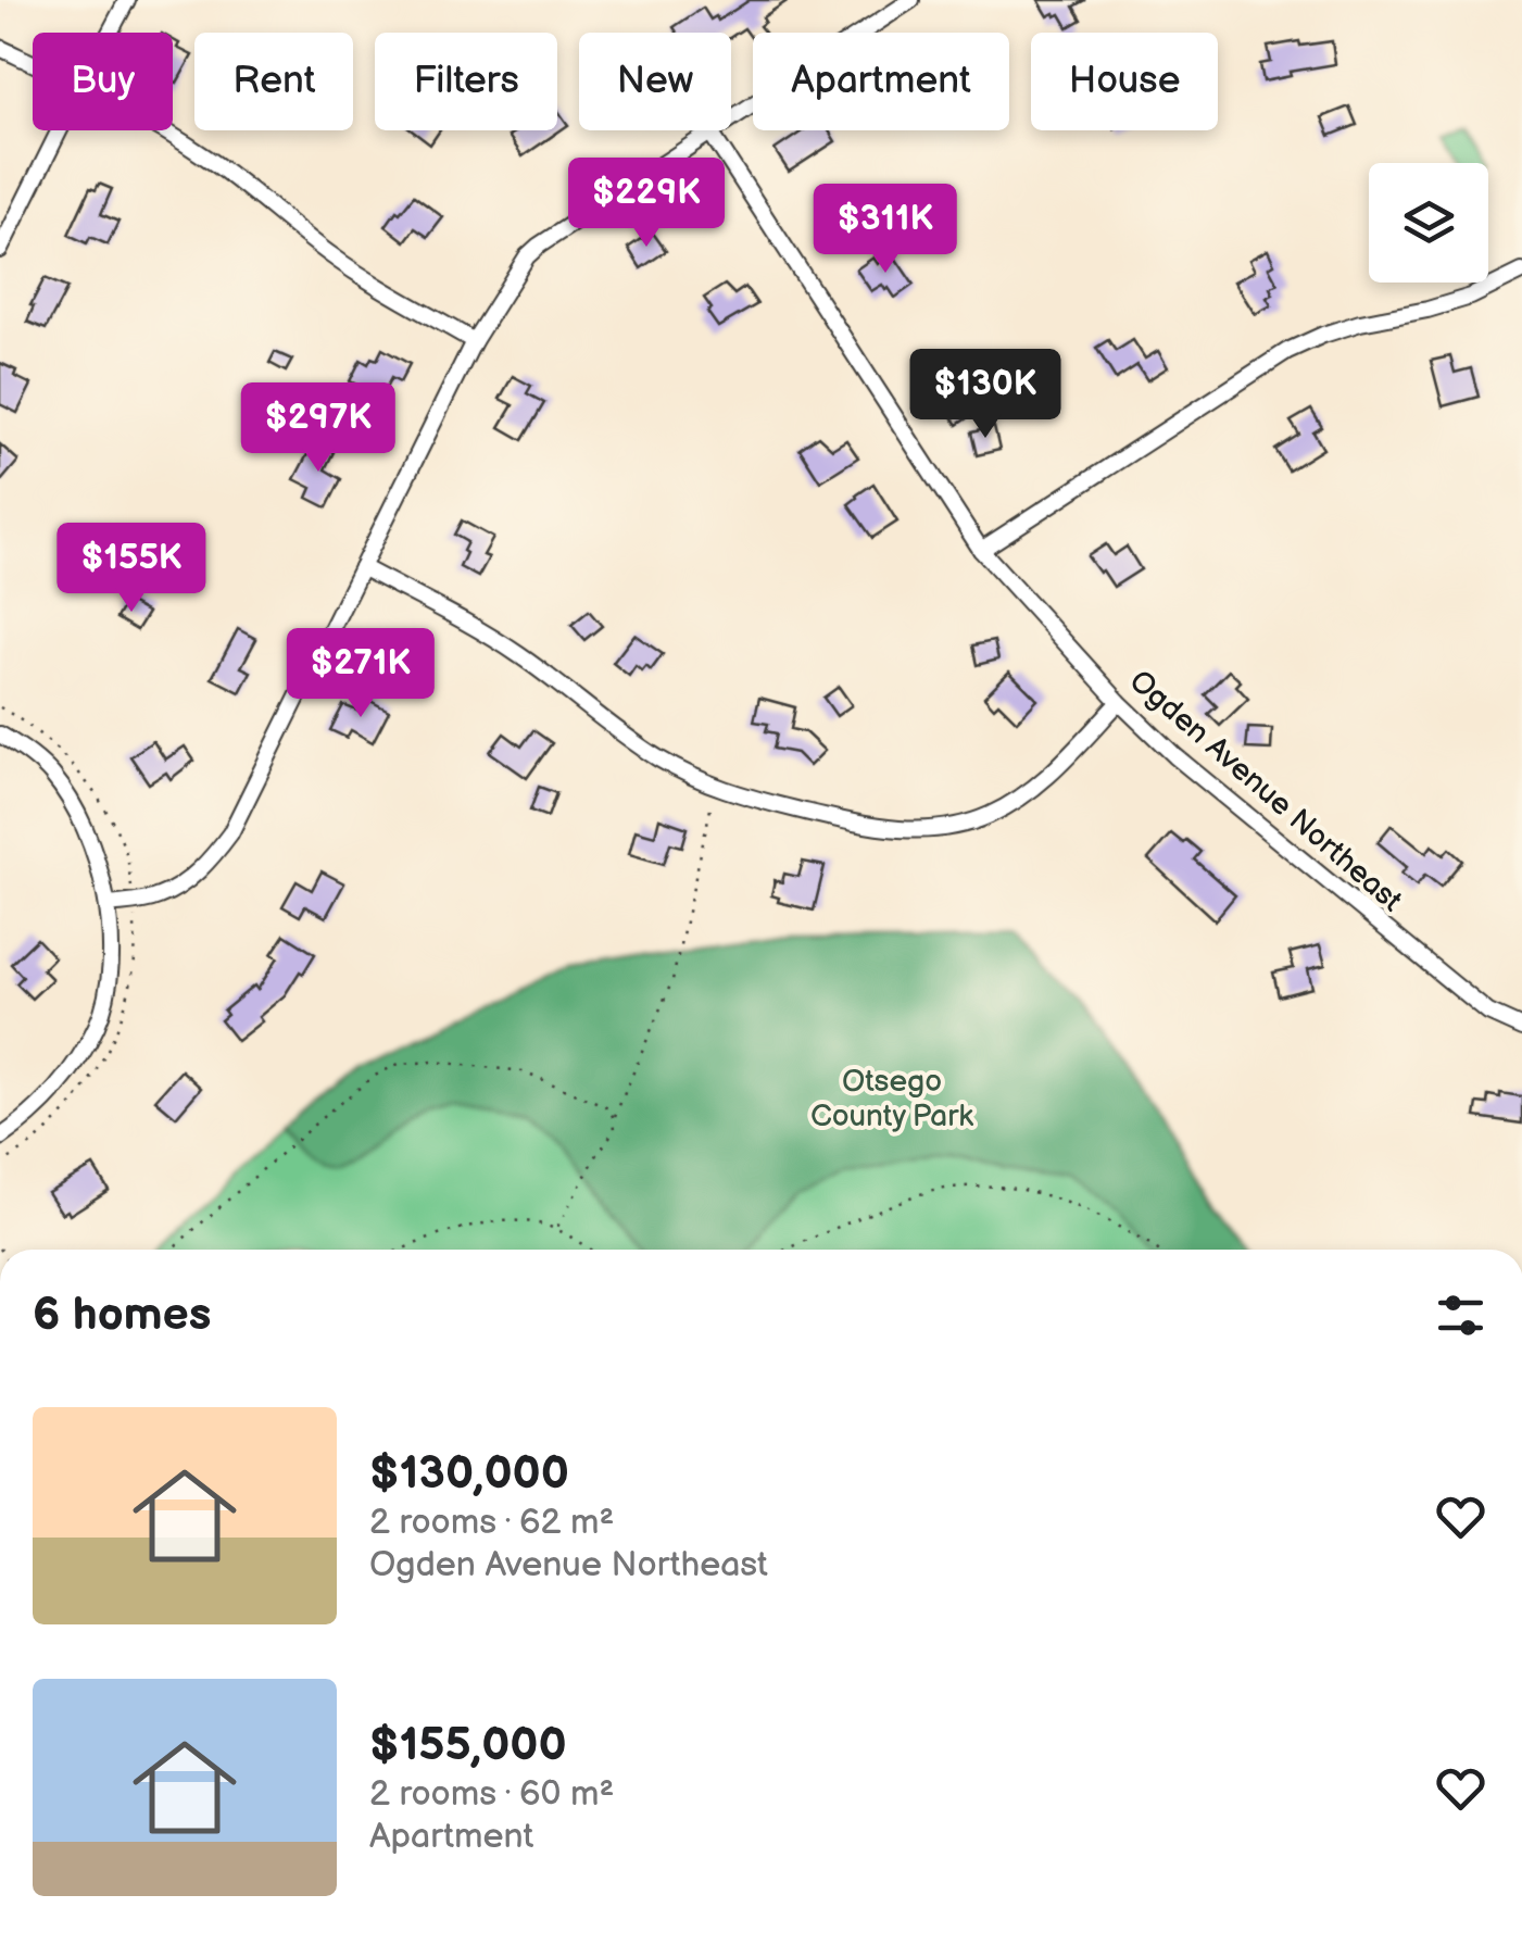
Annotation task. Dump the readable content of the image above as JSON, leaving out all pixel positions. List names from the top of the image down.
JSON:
{
  "streets": {
    "street": ["Ogden Avenue Northeast"]
  },
  "parks": ["Otsego County Park"],
  "page": {
    "chip": [
      "Buy",
      "Rent",
      "Filters",
      "New",
      "Apartment",
      "House"
    ],
    "price": [
      "$229K",
      "$311K",
      "$130K",
      "$297K",
      "$155K",
      "$271K"
    ],
    "heading": "6 homes",
    "list": [
      {
        "name": "$130,000",
        "note": "2 rooms · 62 m² · Ogden Avenue Northeast"
      },
      {
        "name": "$155,000",
        "note": "2 rooms · 60 m² · Apartment"
      }
    ]
  }
}
